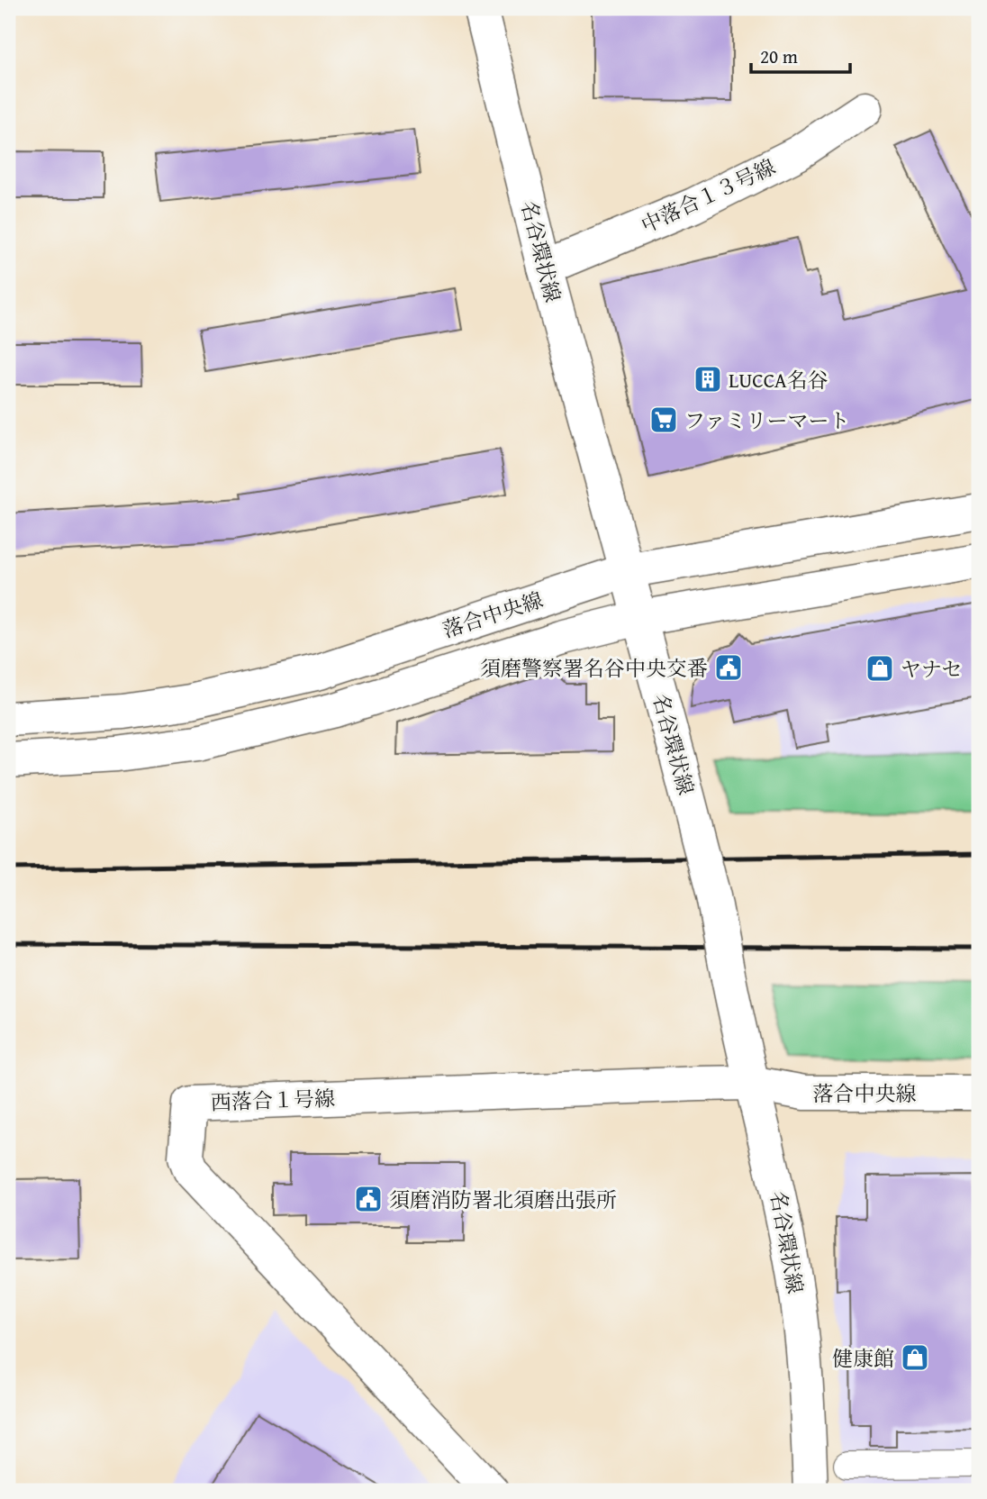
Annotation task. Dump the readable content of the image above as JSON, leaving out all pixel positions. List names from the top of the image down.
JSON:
{
  "streets": {
    "street": [
      "中落合１３号線",
      "名谷環状線",
      "落合中央線",
      "西落合１号線"
    ]
  },
  "crossings": [
    ["中落合１３号線", "名谷環状線"],
    ["名谷環状線", "落合中央線"],
    ["名谷環状線", "西落合１号線"],
    ["落合中央線", "西落合１号線"]
  ],
  "places": {
    "building": ["LUCCA名谷"],
    "supermarket": ["ファミリーマート"],
    "public building": ["須磨警察署名谷中央交番", "須磨消防署北須磨出張所"],
    "shop": ["ヤナセ", "健康館"]
  },
  "scale_bar": "20 m"
}
